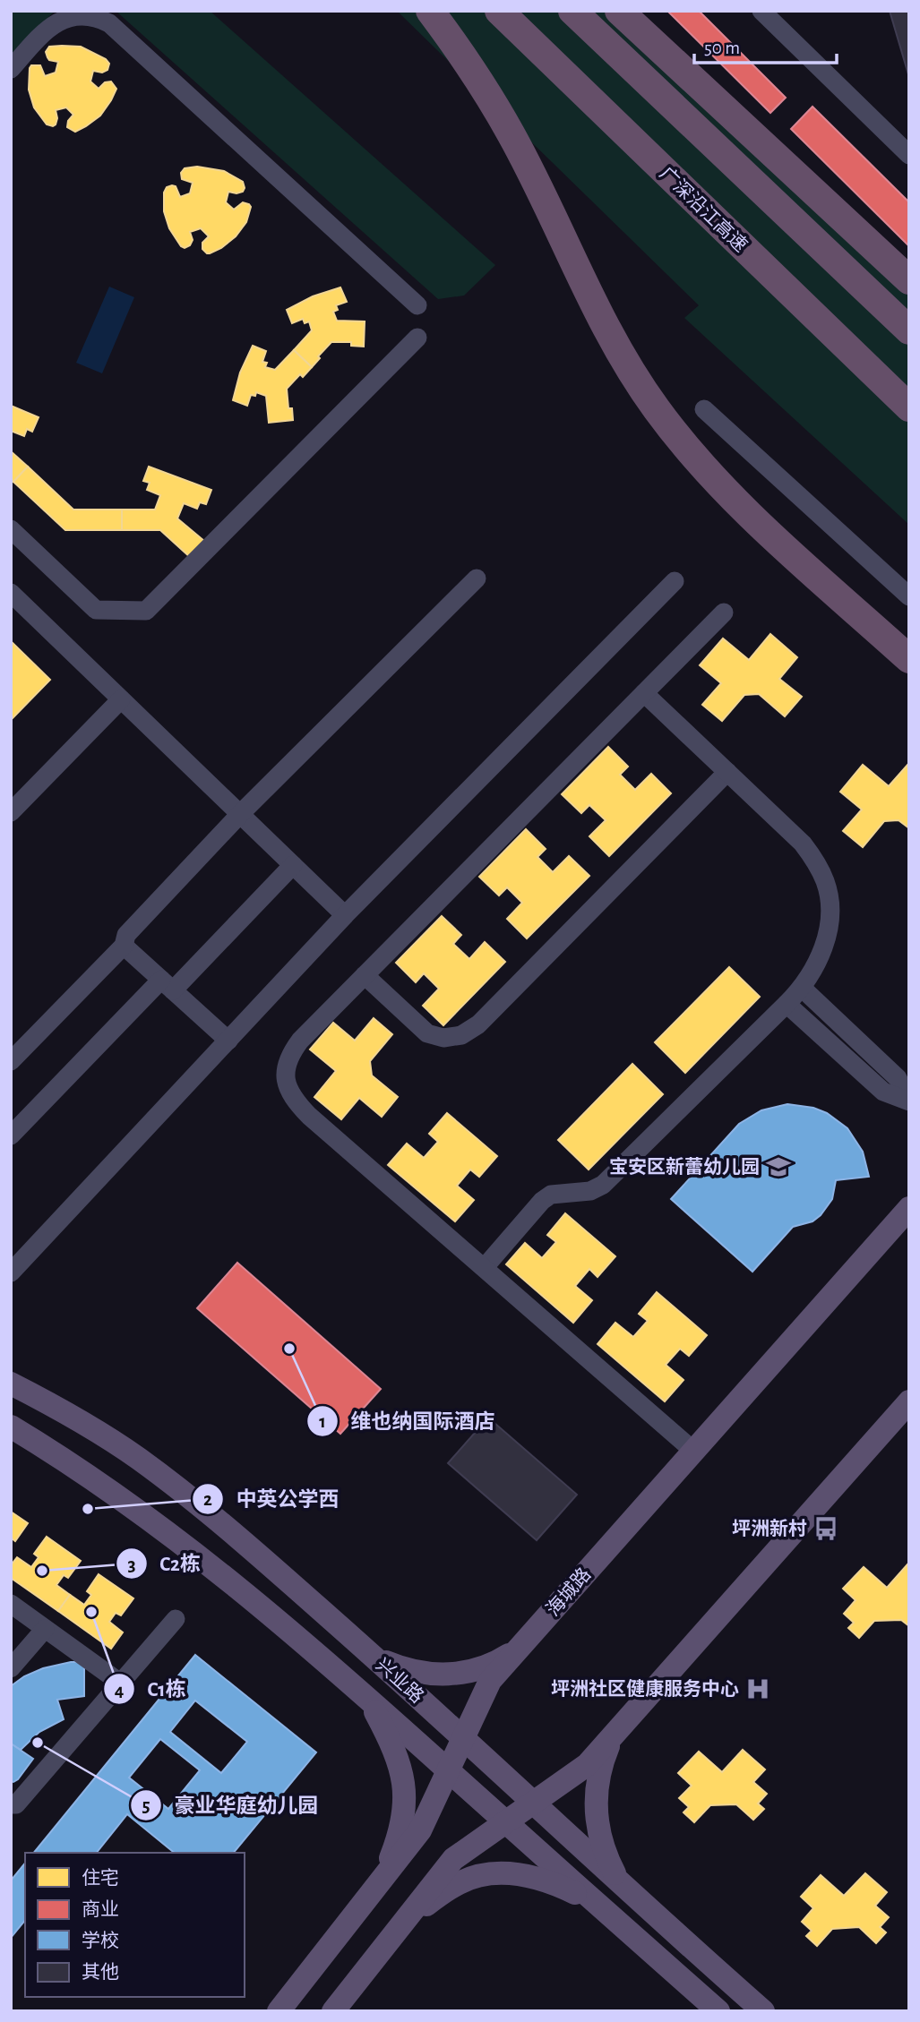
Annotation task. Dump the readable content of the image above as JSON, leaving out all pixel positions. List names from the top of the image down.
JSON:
{
  "streets": {
    "highway": ["广深沿江高速"],
    "main road": ["海城路", "兴业路"]
  },
  "crossings": [
    ["海城路", "兴业路"]
  ],
  "places": {
    "school or university": ["宝安区新蕾幼儿园"],
    "other": [
      "维也纳国际酒店",
      "中英公学西",
      "C2栋",
      "C1栋",
      "豪业华庭幼儿园"
    ],
    "bus stop": ["坪洲新村"],
    "hospital": ["坪洲社区健康服务中心"]
  },
  "legend": [
    "住宅",
    "商业",
    "学校",
    "其他"
  ],
  "scale_bar": "50 m"
}
